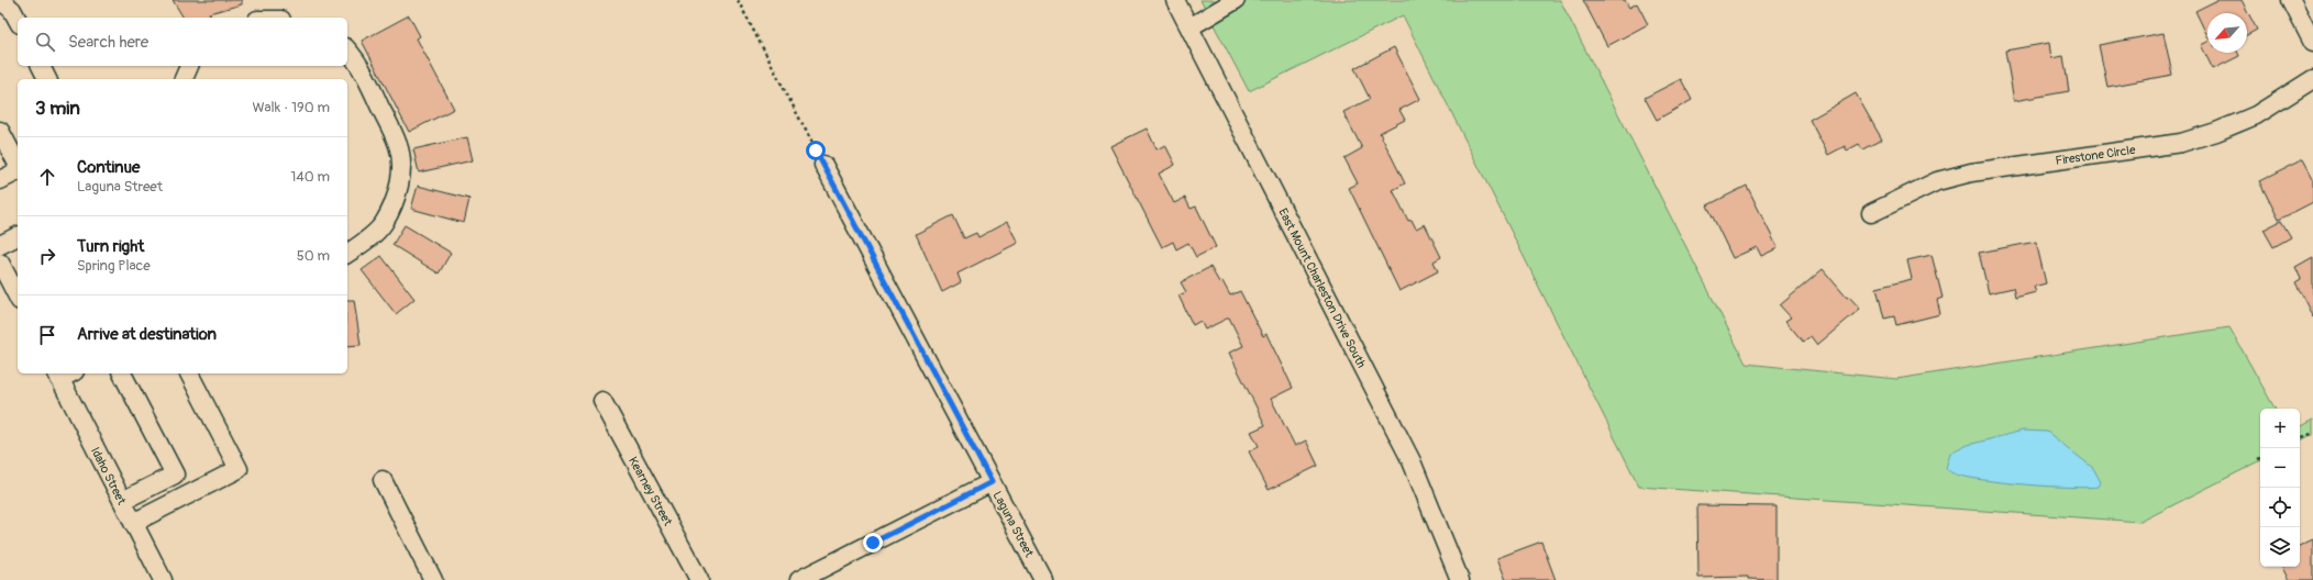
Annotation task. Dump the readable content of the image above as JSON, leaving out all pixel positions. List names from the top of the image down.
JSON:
{
  "streets": {
    "street": [
      "Firestone Circle",
      "East Mount Charleston Drive South",
      "Idaho Street",
      "Kearney Street",
      "Laguna Street"
    ]
  },
  "north": "bottom left",
  "page": {
    "search": "Search here",
    "heading": ["3 min", "Walk · 190 m"],
    "list": [
      ["Continue", "Laguna Street", "140 m"],
      ["Turn right", "Spring Place", "50 m"],
      "Arrive at destination"
    ],
    "map_buttons": ["+", "−"]
  }
}
